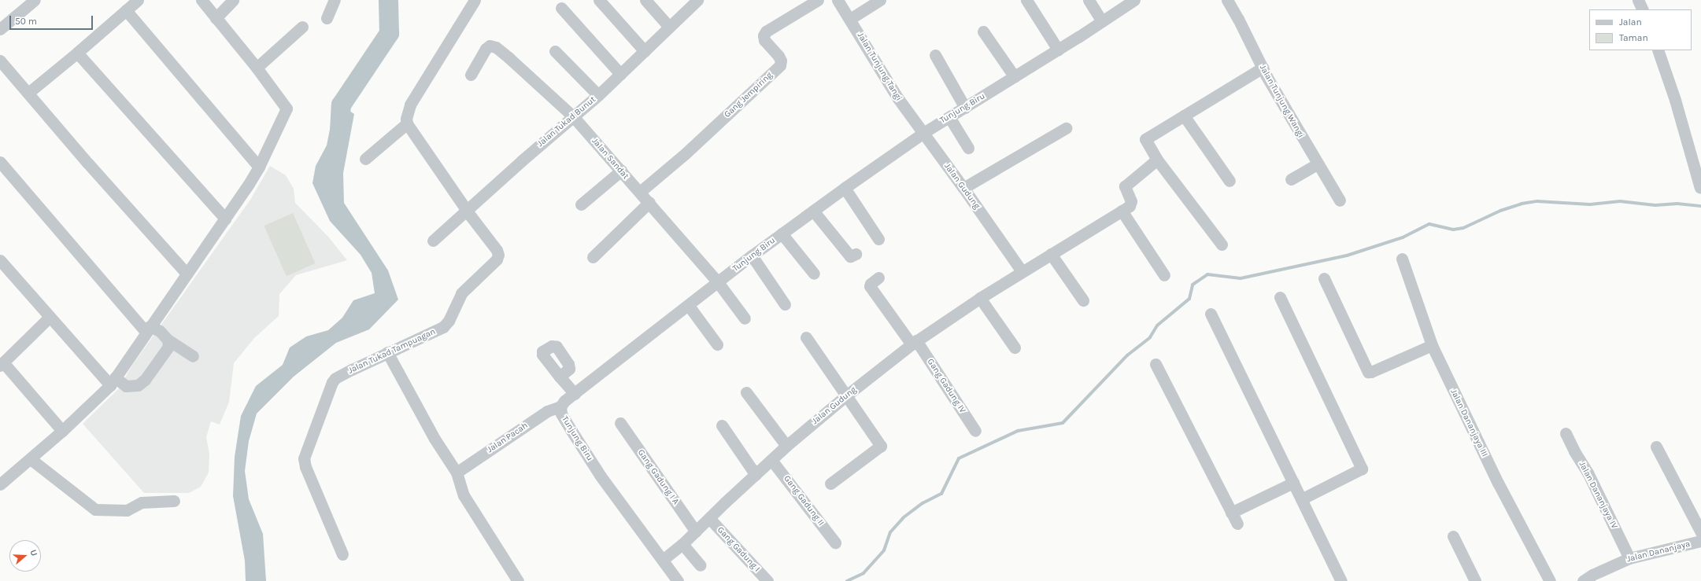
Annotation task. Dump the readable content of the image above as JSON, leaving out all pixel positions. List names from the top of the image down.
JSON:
{
  "streets": {
    "street": [
      "Jalan Tunjung Tangi",
      "Gang Jempiring",
      "Jalan Tunjung Wangi",
      "Tunjung Biru",
      "Jalan Tukad Bunut",
      "Jalan Sandat",
      "Jalan Gudung",
      "Jalan Tukad Tampuagan",
      "Gang Gadung IV",
      "Jalan Dananjaya III",
      "Jalan Pacah",
      "Gang Gadung I A",
      "Jalan Dananjaya IV",
      "Gang Gadung II",
      "Gang Gadung I",
      "Jalan Dananjaya"
    ]
  },
  "crossings": [
    ["Jalan Tunjung Tangi", "Tunjung Biru"],
    ["Jalan Tunjung Tangi", "Jalan Gudung"],
    ["Gang Jempiring", "Jalan Sandat"],
    ["Tunjung Biru", "Jalan Sandat"],
    ["Tunjung Biru", "Jalan Gudung"],
    ["Tunjung Biru", "Jalan Pacah"],
    ["Jalan Tukad Bunut", "Jalan Sandat"],
    ["Jalan Tukad Bunut", "Jalan Tukad Tampuagan"],
    ["Jalan Gudung", "Gang Gadung IV"],
    ["Jalan Gudung", "Gang Gadung I A"],
    ["Jalan Gudung", "Gang Gadung II"],
    ["Jalan Gudung", "Gang Gadung I"],
    ["Jalan Dananjaya IV", "Jalan Dananjaya"]
  ],
  "legend": ["Jalan", "Taman"],
  "scale_bar": "50 m",
  "north": "right"
}
